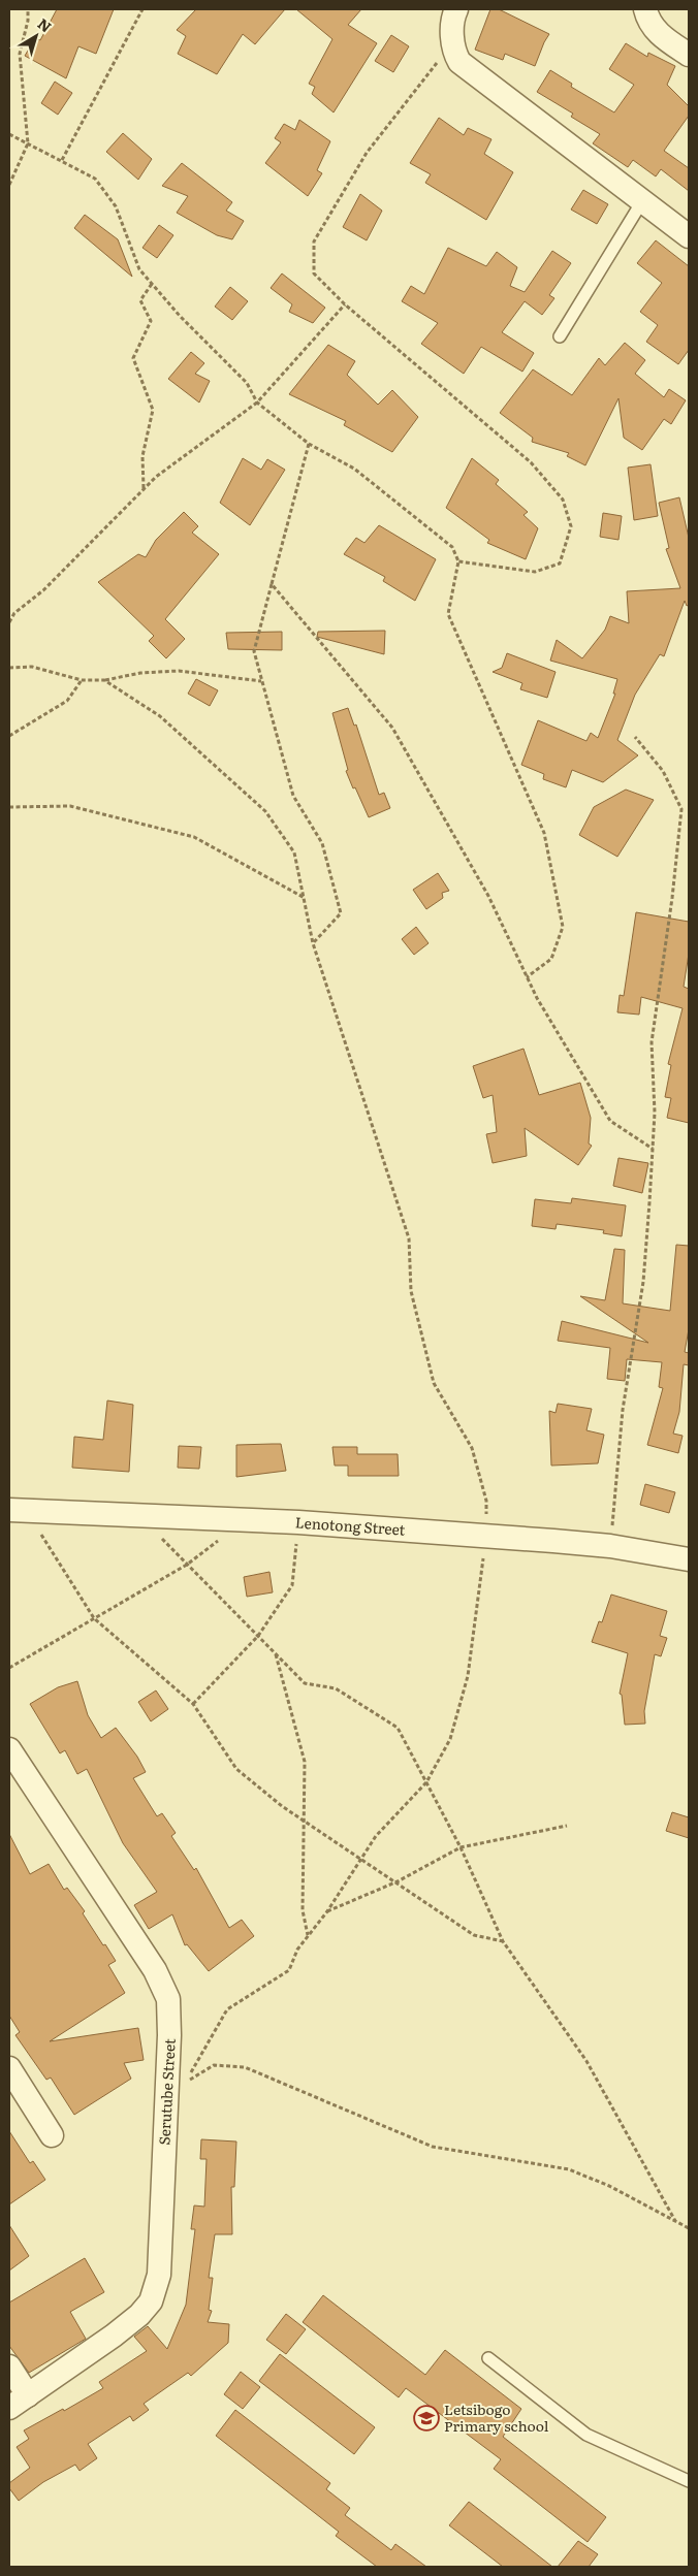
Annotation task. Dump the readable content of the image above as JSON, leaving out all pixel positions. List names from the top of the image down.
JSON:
{
  "streets": {
    "street": ["Lenotong Street", "Serutube Street"]
  },
  "places": {
    "school or university": ["Letsibogo Primary school"]
  },
  "north": "top right"
}
